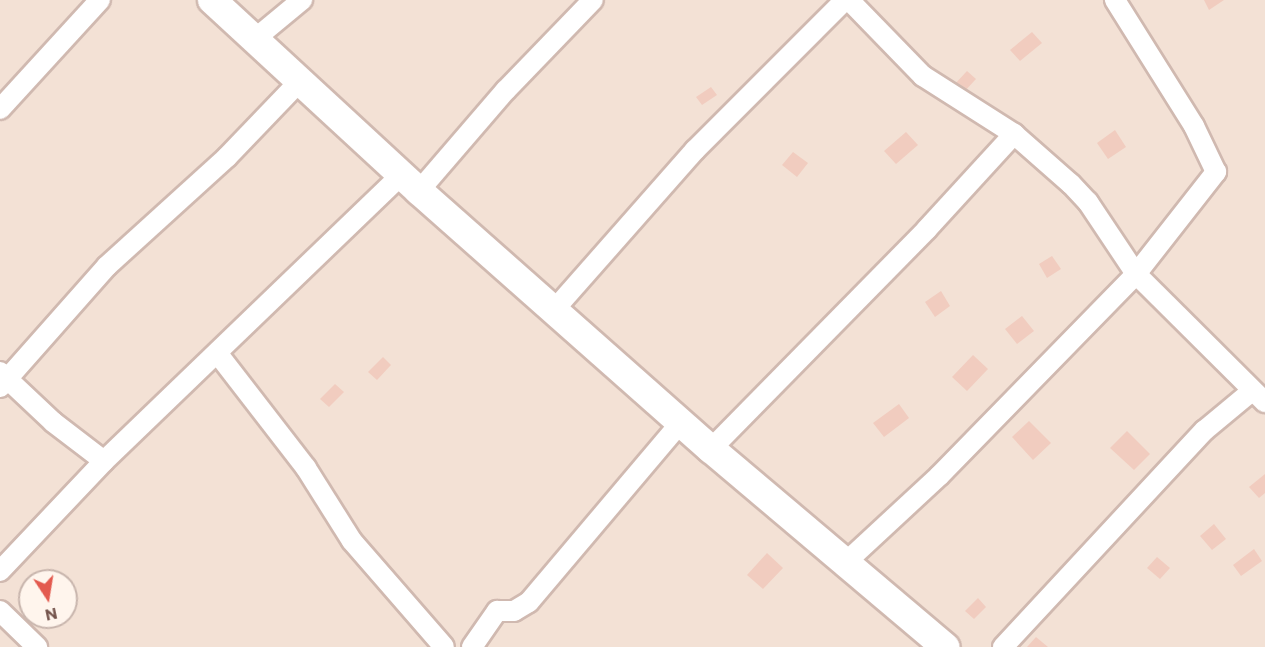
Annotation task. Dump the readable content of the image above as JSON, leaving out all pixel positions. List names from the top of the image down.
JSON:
{
  "north": "bottom"
}
